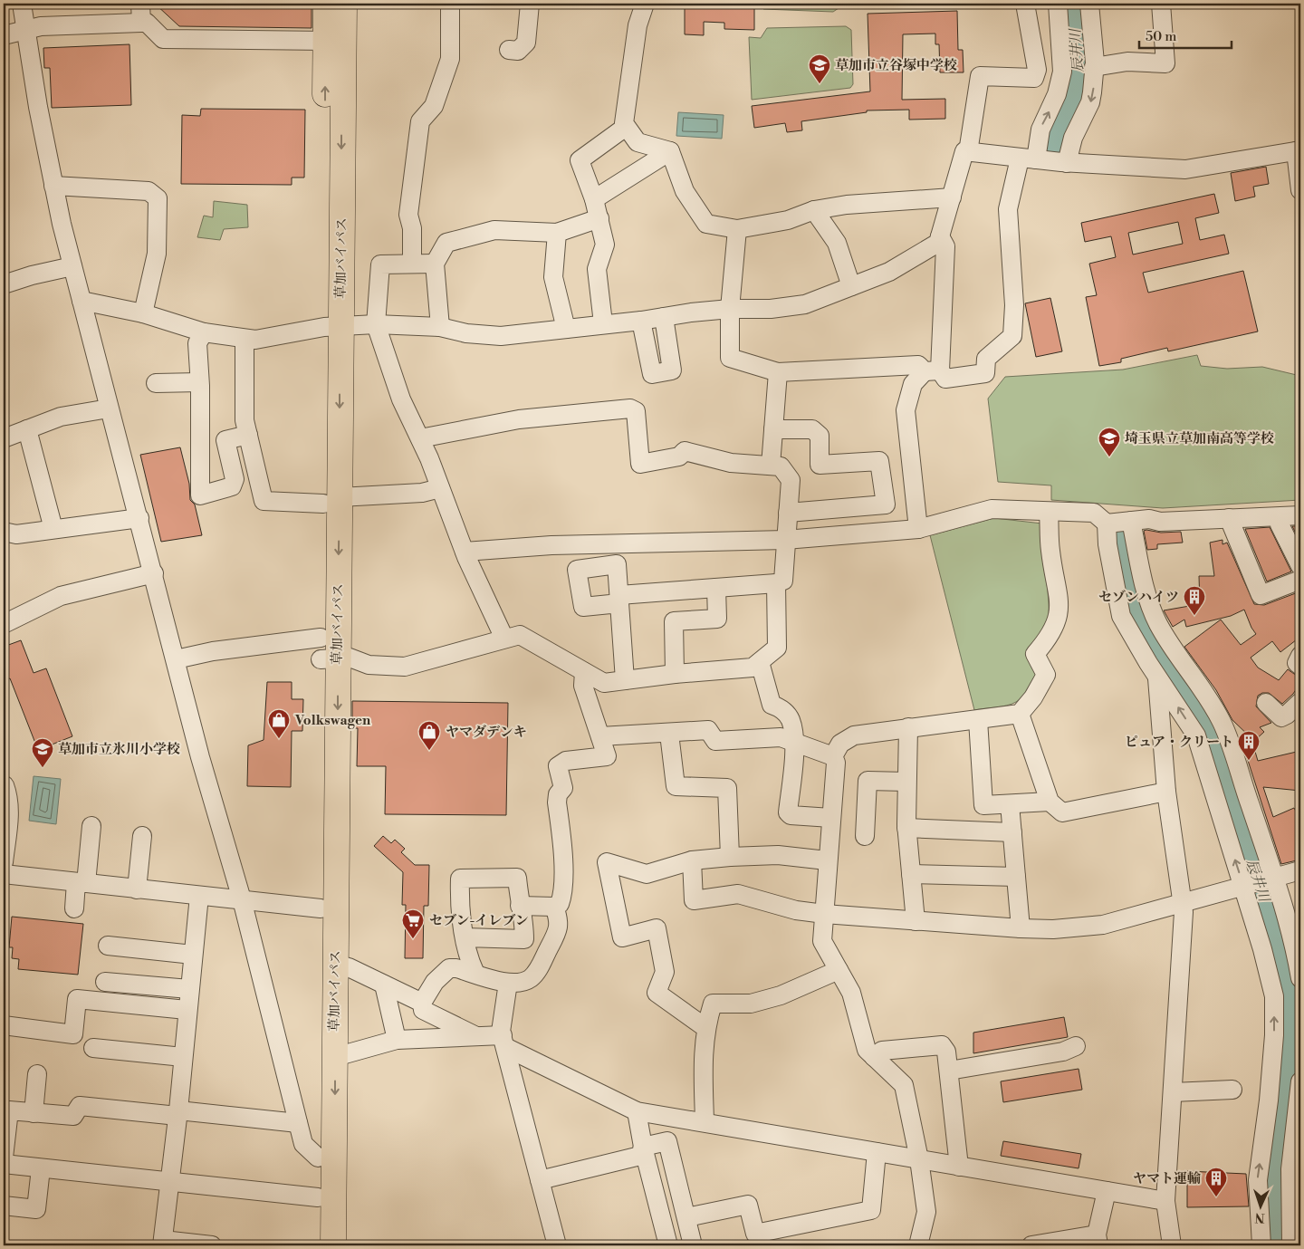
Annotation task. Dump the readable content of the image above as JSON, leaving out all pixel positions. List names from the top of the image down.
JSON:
{
  "streets": {
    "highway": ["草加バイパス"]
  },
  "water": ["辰井川"],
  "places": {
    "school or university": ["草加市立谷塚中学校", "埼玉県立草加南高等学校", "草加市立氷川小学校"],
    "building": ["セゾンハイツ", "ピュア・クリート", "ヤマト運輸"],
    "shop": ["Volkswagen", "ヤマダデンキ"],
    "supermarket": ["セブン-イレブン"]
  },
  "scale_bar": "50 m",
  "north": "bottom"
}
